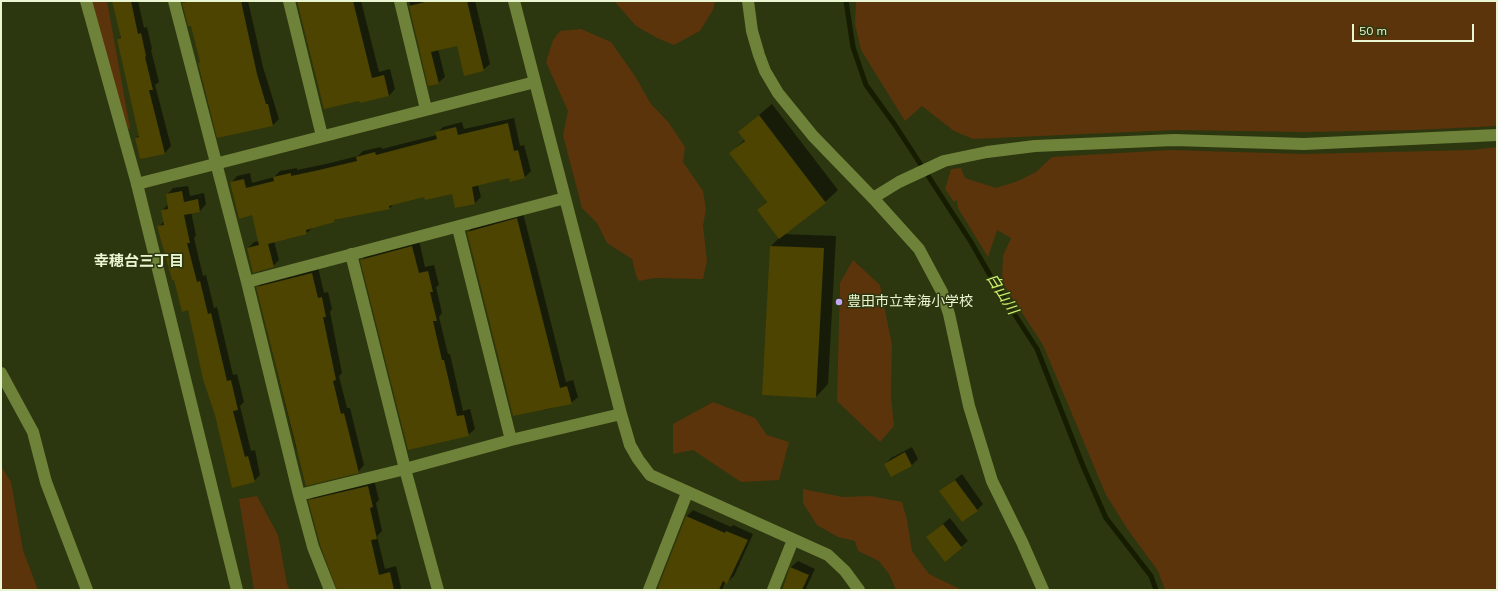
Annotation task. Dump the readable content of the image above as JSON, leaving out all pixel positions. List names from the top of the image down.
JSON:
{
  "districts": ["幸穂台三丁目"],
  "water": ["白山川"],
  "places": ["豊田市立幸海小学校"],
  "scale_bar": "50 m"
}
